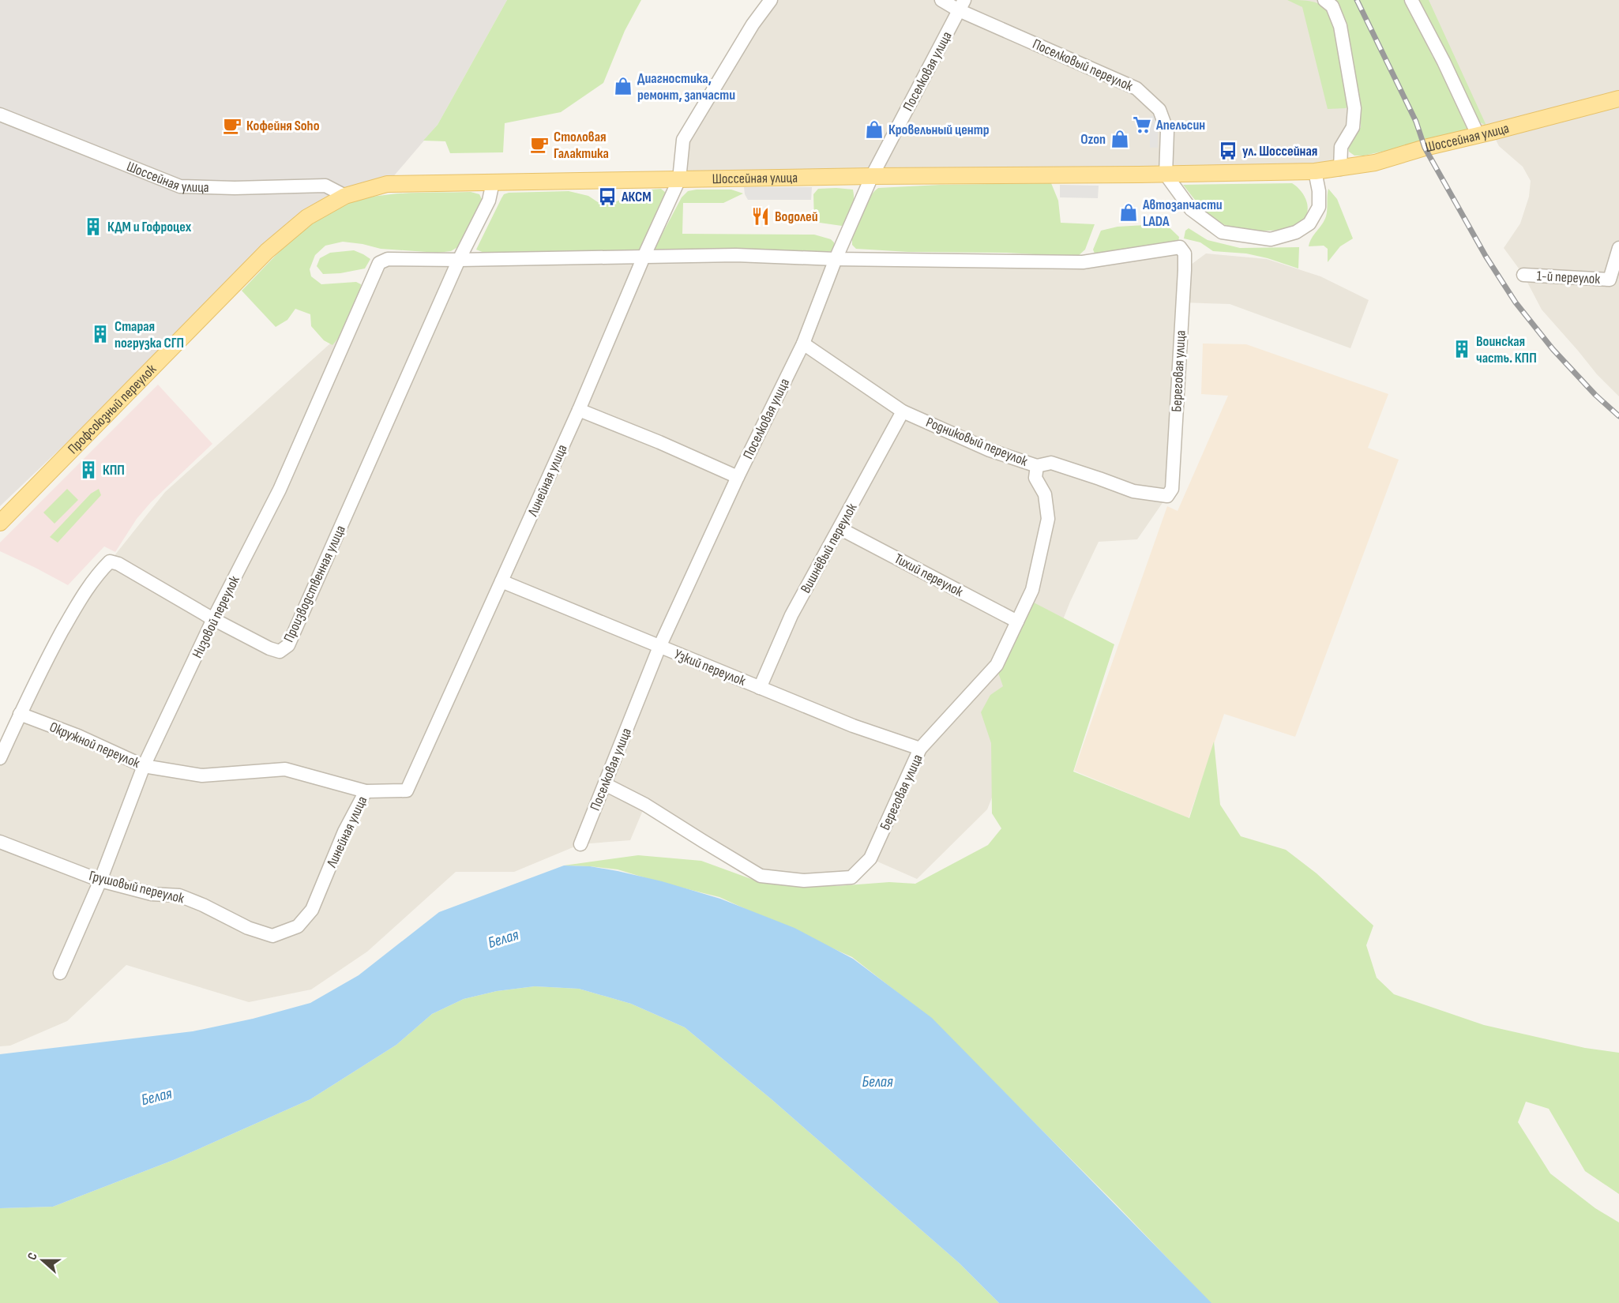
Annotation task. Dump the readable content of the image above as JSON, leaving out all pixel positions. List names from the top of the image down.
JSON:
{
  "streets": {
    "main road": ["Шоссейная улица", "Профсоюзный переулок"],
    "street": [
      "Поселковый переулок",
      "Поселковая улица",
      "1-й переулок",
      "Береговая улица",
      "Родниковый переулок",
      "Линейная улица",
      "Вишнёвый переулок",
      "Тихий переулок",
      "Производственная улица",
      "Низовой переулок",
      "Узкий переулок",
      "Окружной переулок",
      "Грушовый переулок"
    ]
  },
  "crossings": [
    ["Поселковый переулок", "Поселковая улица"],
    ["Поселковый переулок", "Шоссейная улица"],
    ["Поселковая улица", "Шоссейная улица"],
    ["Поселковая улица", "Береговая улица"],
    ["Поселковая улица", "Родниковый переулок"],
    ["Поселковая улица", "Узкий переулок"],
    ["Шоссейная улица", "Профсоюзный переулок"],
    ["Шоссейная улица", "Линейная улица"],
    ["Шоссейная улица", "Производственная улица"],
    ["Береговая улица", "Родниковый переулок"],
    ["Береговая улица", "Тихий переулок"],
    ["Береговая улица", "Узкий переулок"],
    ["Родниковый переулок", "Вишнёвый переулок"],
    ["Линейная улица", "Узкий переулок"],
    ["Линейная улица", "Окружной переулок"],
    ["Линейная улица", "Грушовый переулок"],
    ["Вишнёвый переулок", "Тихий переулок"],
    ["Вишнёвый переулок", "Узкий переулок"],
    ["Производственная улица", "Низовой переулок"],
    ["Производственная улица", "Окружной переулок"],
    ["Низовой переулок", "Окружной переулок"],
    ["Низовой переулок", "Грушовый переулок"]
  ],
  "water": ["Белая"],
  "places": {
    "shop": [
      "Диагностика, ремонт, запчасти",
      "Кровельный центр",
      "Ozon",
      "Автозапчасти LADA"
    ],
    "supermarket": ["Апельсин"],
    "cafe": ["Кофейня Soho", "Столовая Галактика"],
    "bus stop": ["ул. Шоссейная", "АКСМ"],
    "restaurant": ["Водолей"],
    "building": [
      "КДМ и Гофроцех",
      "Старая погрузка СГП",
      "Воинская часть. КПП",
      "КПП"
    ]
  },
  "north": "left"
}
